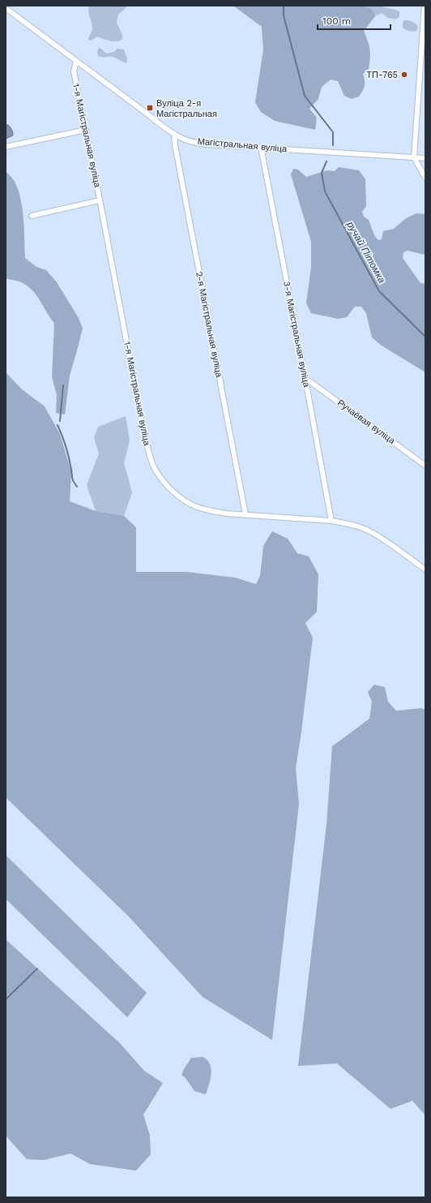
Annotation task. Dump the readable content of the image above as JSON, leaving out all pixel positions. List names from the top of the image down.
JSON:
{
  "streets": {
    "street": [
      "1-я Магістральная вуліца",
      "Магістральная вуліца",
      "2-я Магістральная вуліца",
      "3-я Магістральная вуліца",
      "Ручаёвая вуліца"
    ]
  },
  "crossings": [
    ["1-я Магістральная вуліца", "Магістральная вуліца"],
    ["1-я Магістральная вуліца", "2-я Магістральная вуліца"],
    ["1-я Магістральная вуліца", "3-я Магістральная вуліца"],
    ["Магістральная вуліца", "2-я Магістральная вуліца"],
    ["Магістральная вуліца", "3-я Магістральная вуліца"],
    ["3-я Магістральная вуліца", "Ручаёвая вуліца"]
  ],
  "water": ["ручай Пітомка"],
  "places": {
    "other": ["ТП-765"],
    "transit": ["Вуліца 2-я Магістральная"]
  },
  "scale_bar": "100 m"
}
